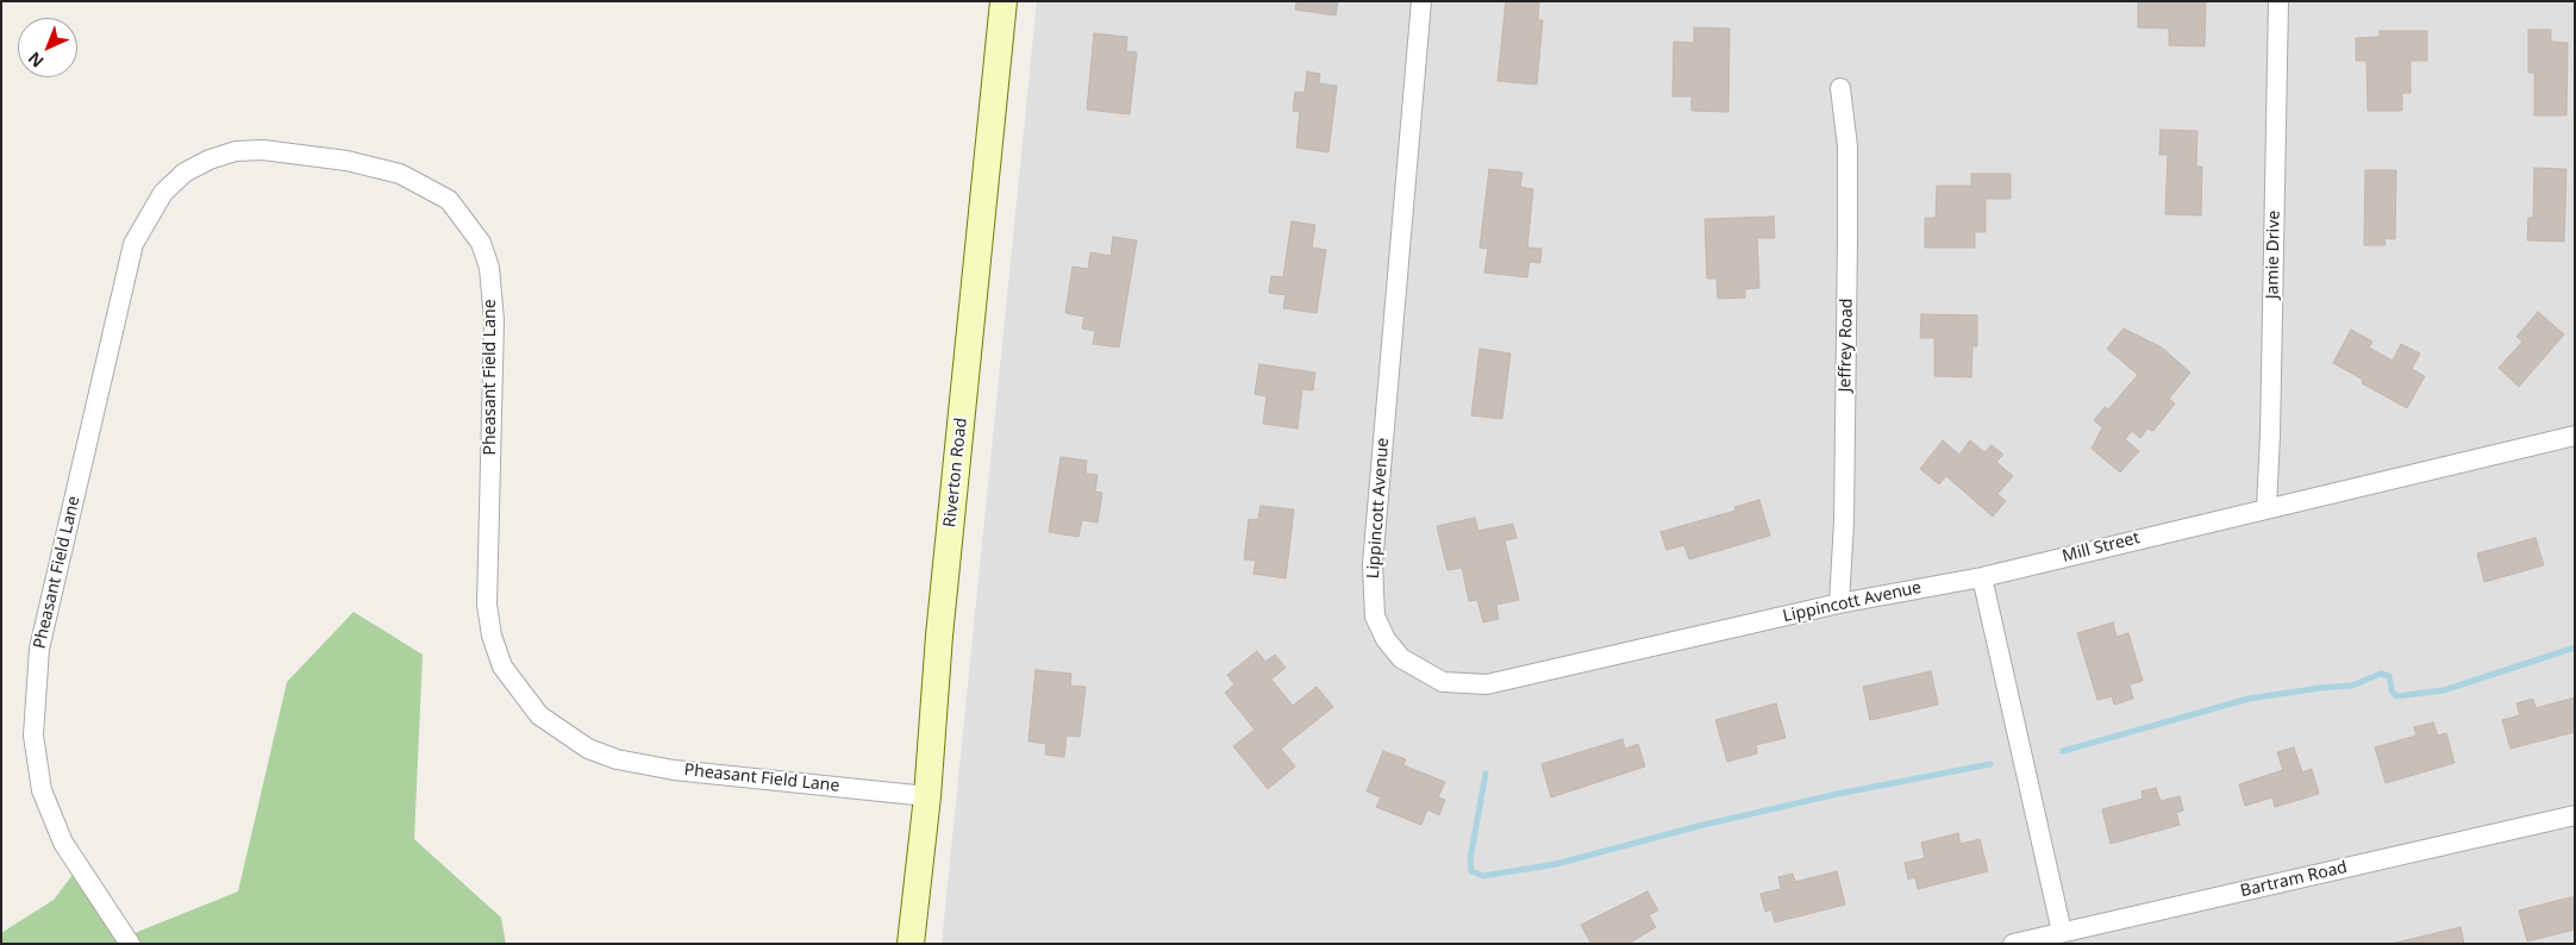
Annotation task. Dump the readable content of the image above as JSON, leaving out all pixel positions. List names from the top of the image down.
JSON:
{
  "streets": {
    "main road": ["Riverton Road"],
    "street": [
      "Jamie Drive",
      "Jeffrey Road",
      "Pheasant Field Lane",
      "Lippincott Avenue",
      "Mill Street",
      "Bartram Road"
    ]
  },
  "crossings": [
    ["Jamie Drive", "Mill Street"],
    ["Jeffrey Road", "Lippincott Avenue"],
    ["Pheasant Field Lane", "Riverton Road"],
    ["Lippincott Avenue", "Mill Street"]
  ],
  "north": "bottom left"
}
